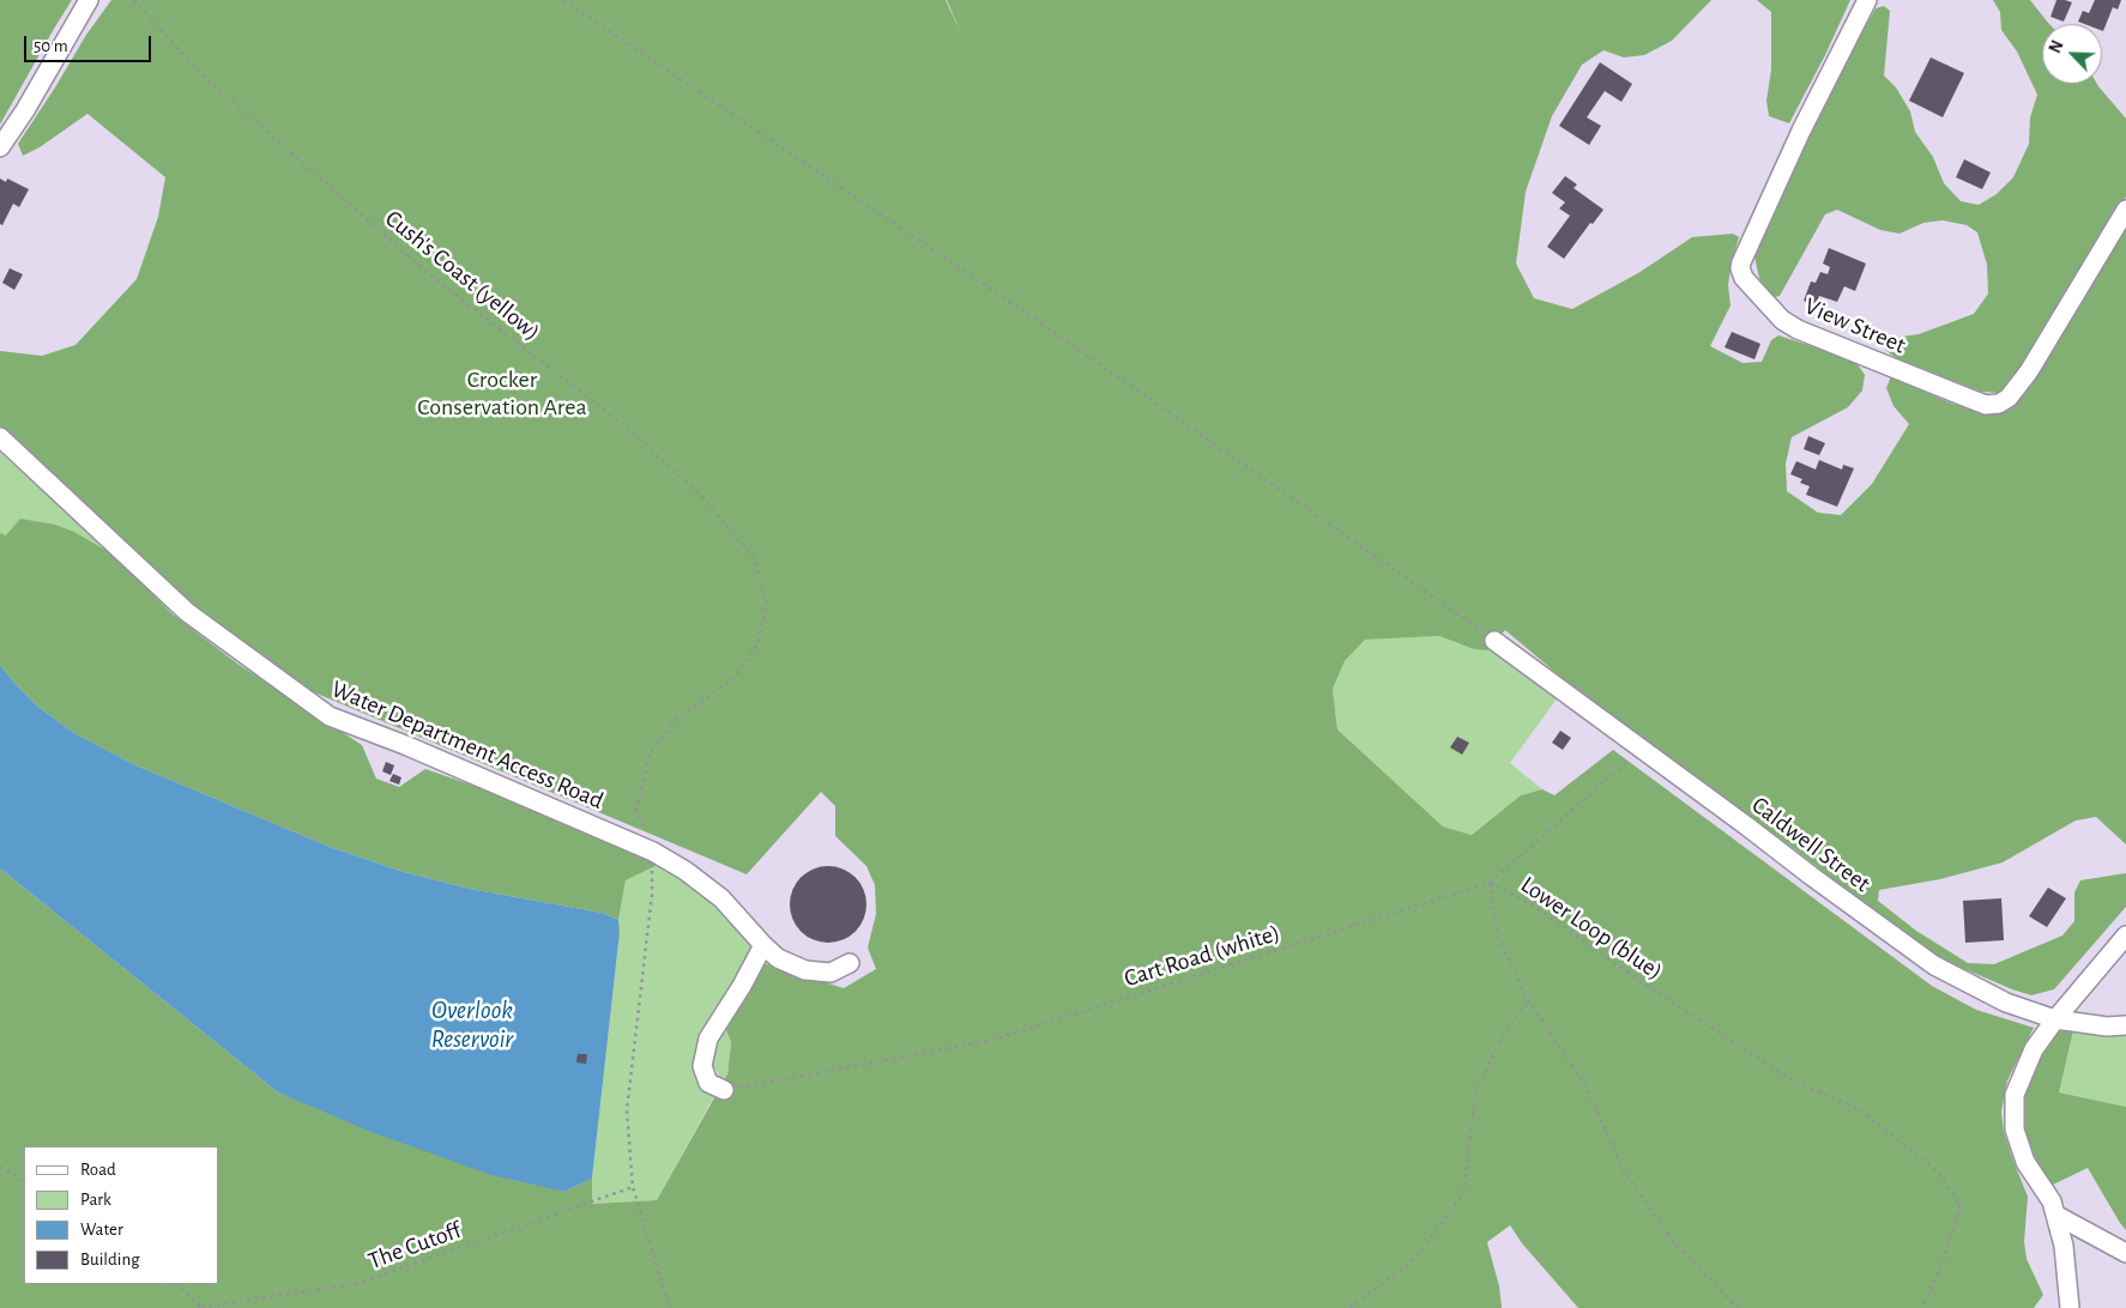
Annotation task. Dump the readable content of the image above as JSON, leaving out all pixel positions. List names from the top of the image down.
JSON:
{
  "streets": {
    "street": ["View Street", "Water Department Access Road", "Caldwell Street"],
    "path": [
      "Cush's Coast (yellow)",
      "Lower Loop (blue)",
      "Cart Road (white)",
      "The Cutoff"
    ]
  },
  "crossings": [
    ["Cush's Coast (yellow)", "Water Department Access Road"],
    ["Caldwell Street", "Cart Road (white)"],
    ["Lower Loop (blue)", "Cart Road (white)"]
  ],
  "water": ["Overlook Reservoir"],
  "parks": ["Crocker Conservation Area"],
  "legend": [
    "Road",
    "Park",
    "Water",
    "Building"
  ],
  "scale_bar": "50 m",
  "north": "top left"
}
